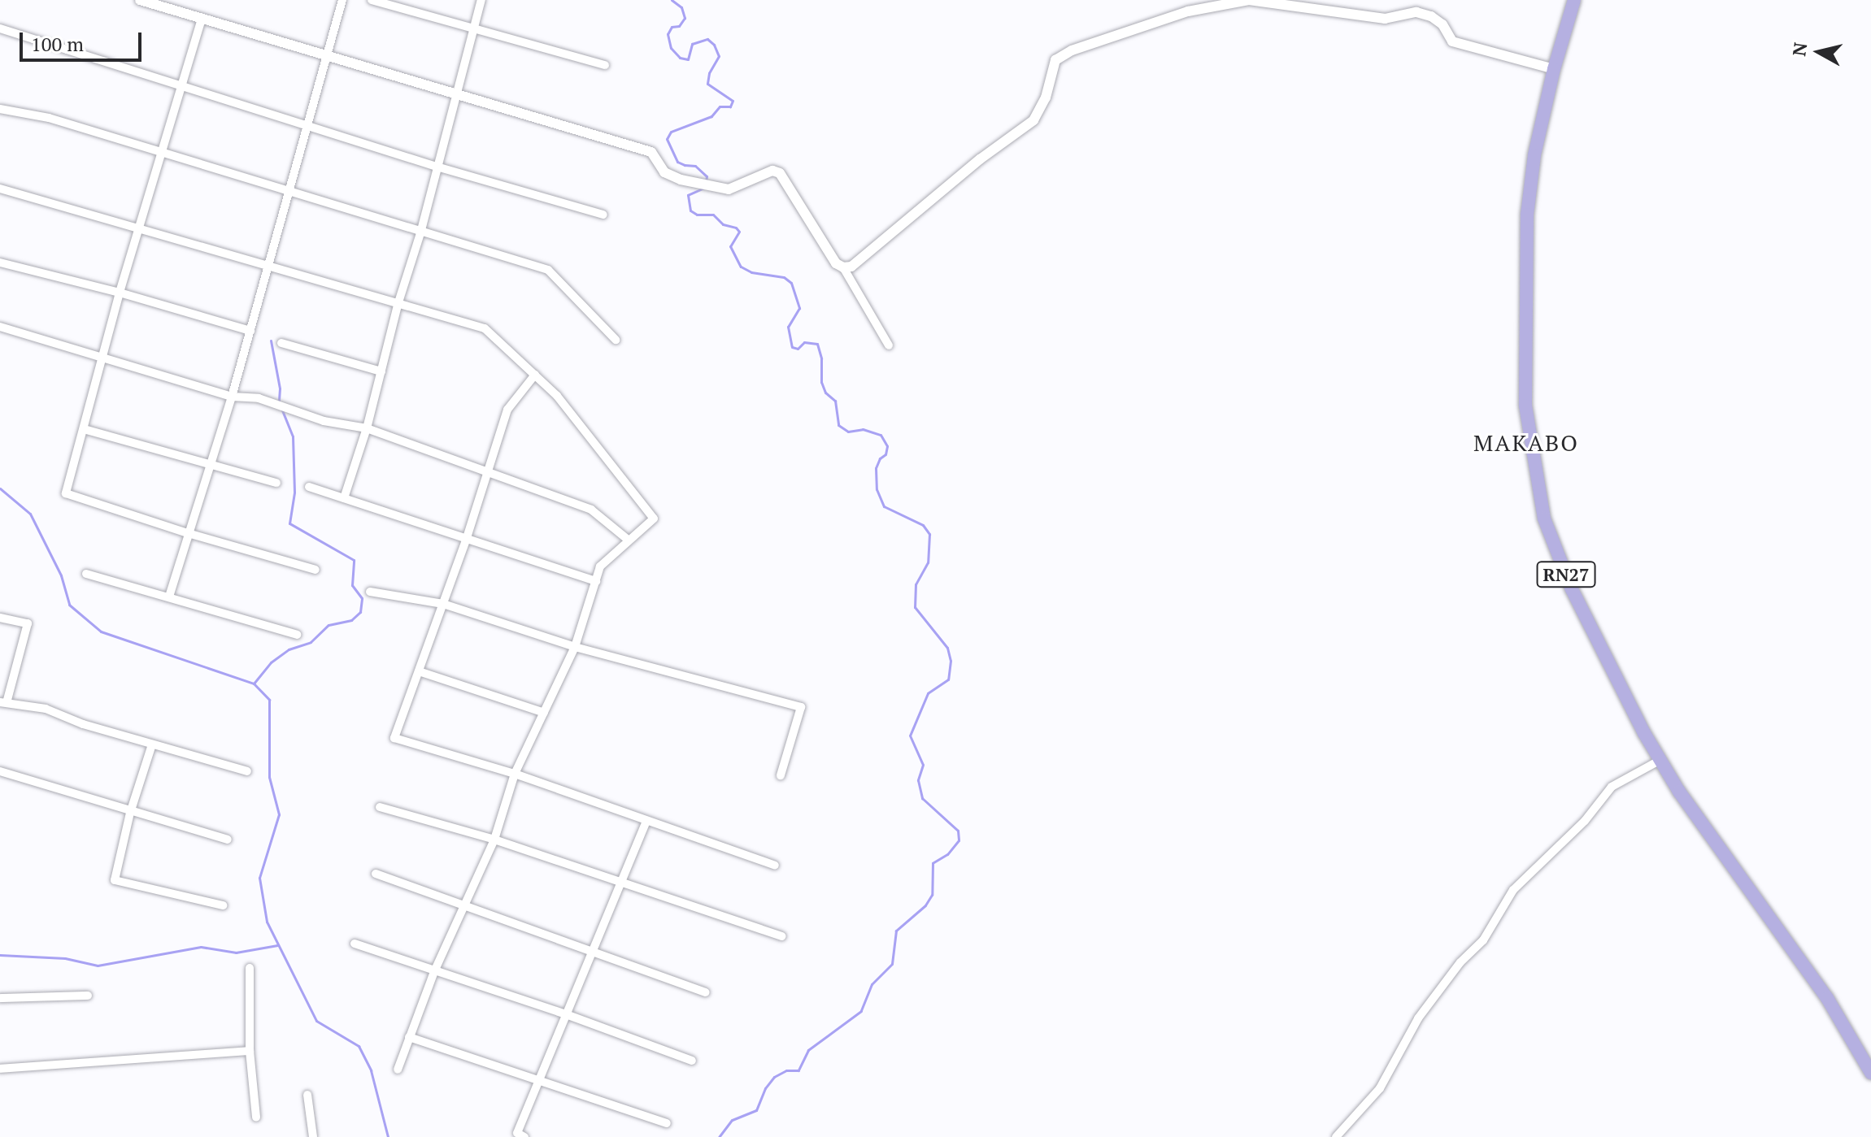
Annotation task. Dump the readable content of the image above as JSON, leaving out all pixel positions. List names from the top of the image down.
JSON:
{
  "streets": {
    "main road": ["RN27"]
  },
  "districts": ["MAKABO"],
  "scale_bar": "100 m",
  "north": "left"
}
